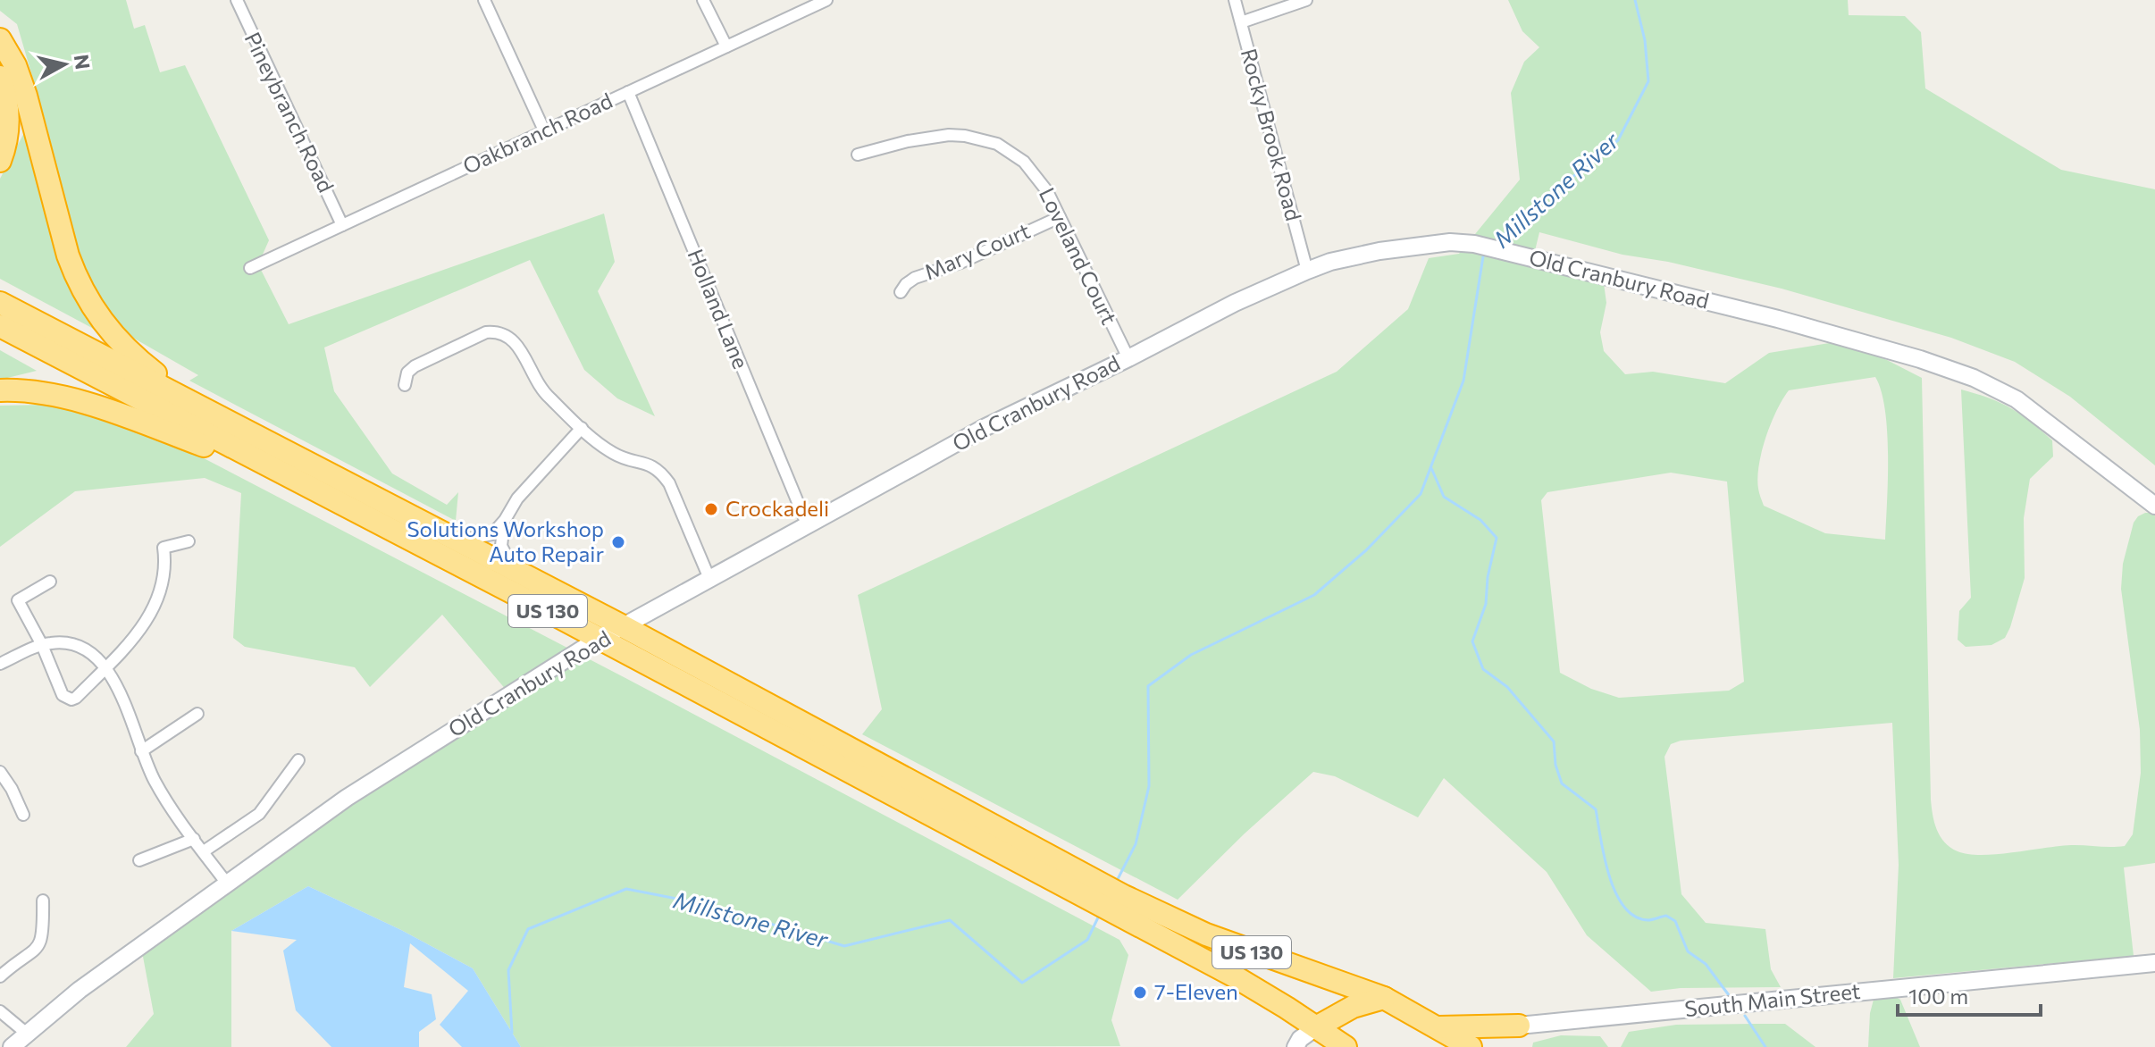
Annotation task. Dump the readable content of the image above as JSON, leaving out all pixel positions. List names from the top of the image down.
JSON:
{
  "streets": {
    "highway": ["US 130"],
    "street": [
      "Pineybranch Road",
      "Oakbranch Road",
      "Rocky Brook Road",
      "Mary Court",
      "Loveland Court",
      "Old Cranbury Road",
      "Holland Lane",
      "South Main Street"
    ]
  },
  "crossings": [
    ["Pineybranch Road", "Oakbranch Road"],
    ["Oakbranch Road", "Holland Lane"],
    ["Rocky Brook Road", "Old Cranbury Road"],
    ["Mary Court", "Loveland Court"],
    ["Loveland Court", "Old Cranbury Road"],
    ["Old Cranbury Road", "Holland Lane"],
    ["Old Cranbury Road", "US 130"]
  ],
  "water": ["Millstone River"],
  "places": ["Crockadeli", "Solutions Workshop Auto Repair", "7-Eleven"],
  "scale_bar": "100 m",
  "north": "right"
}
